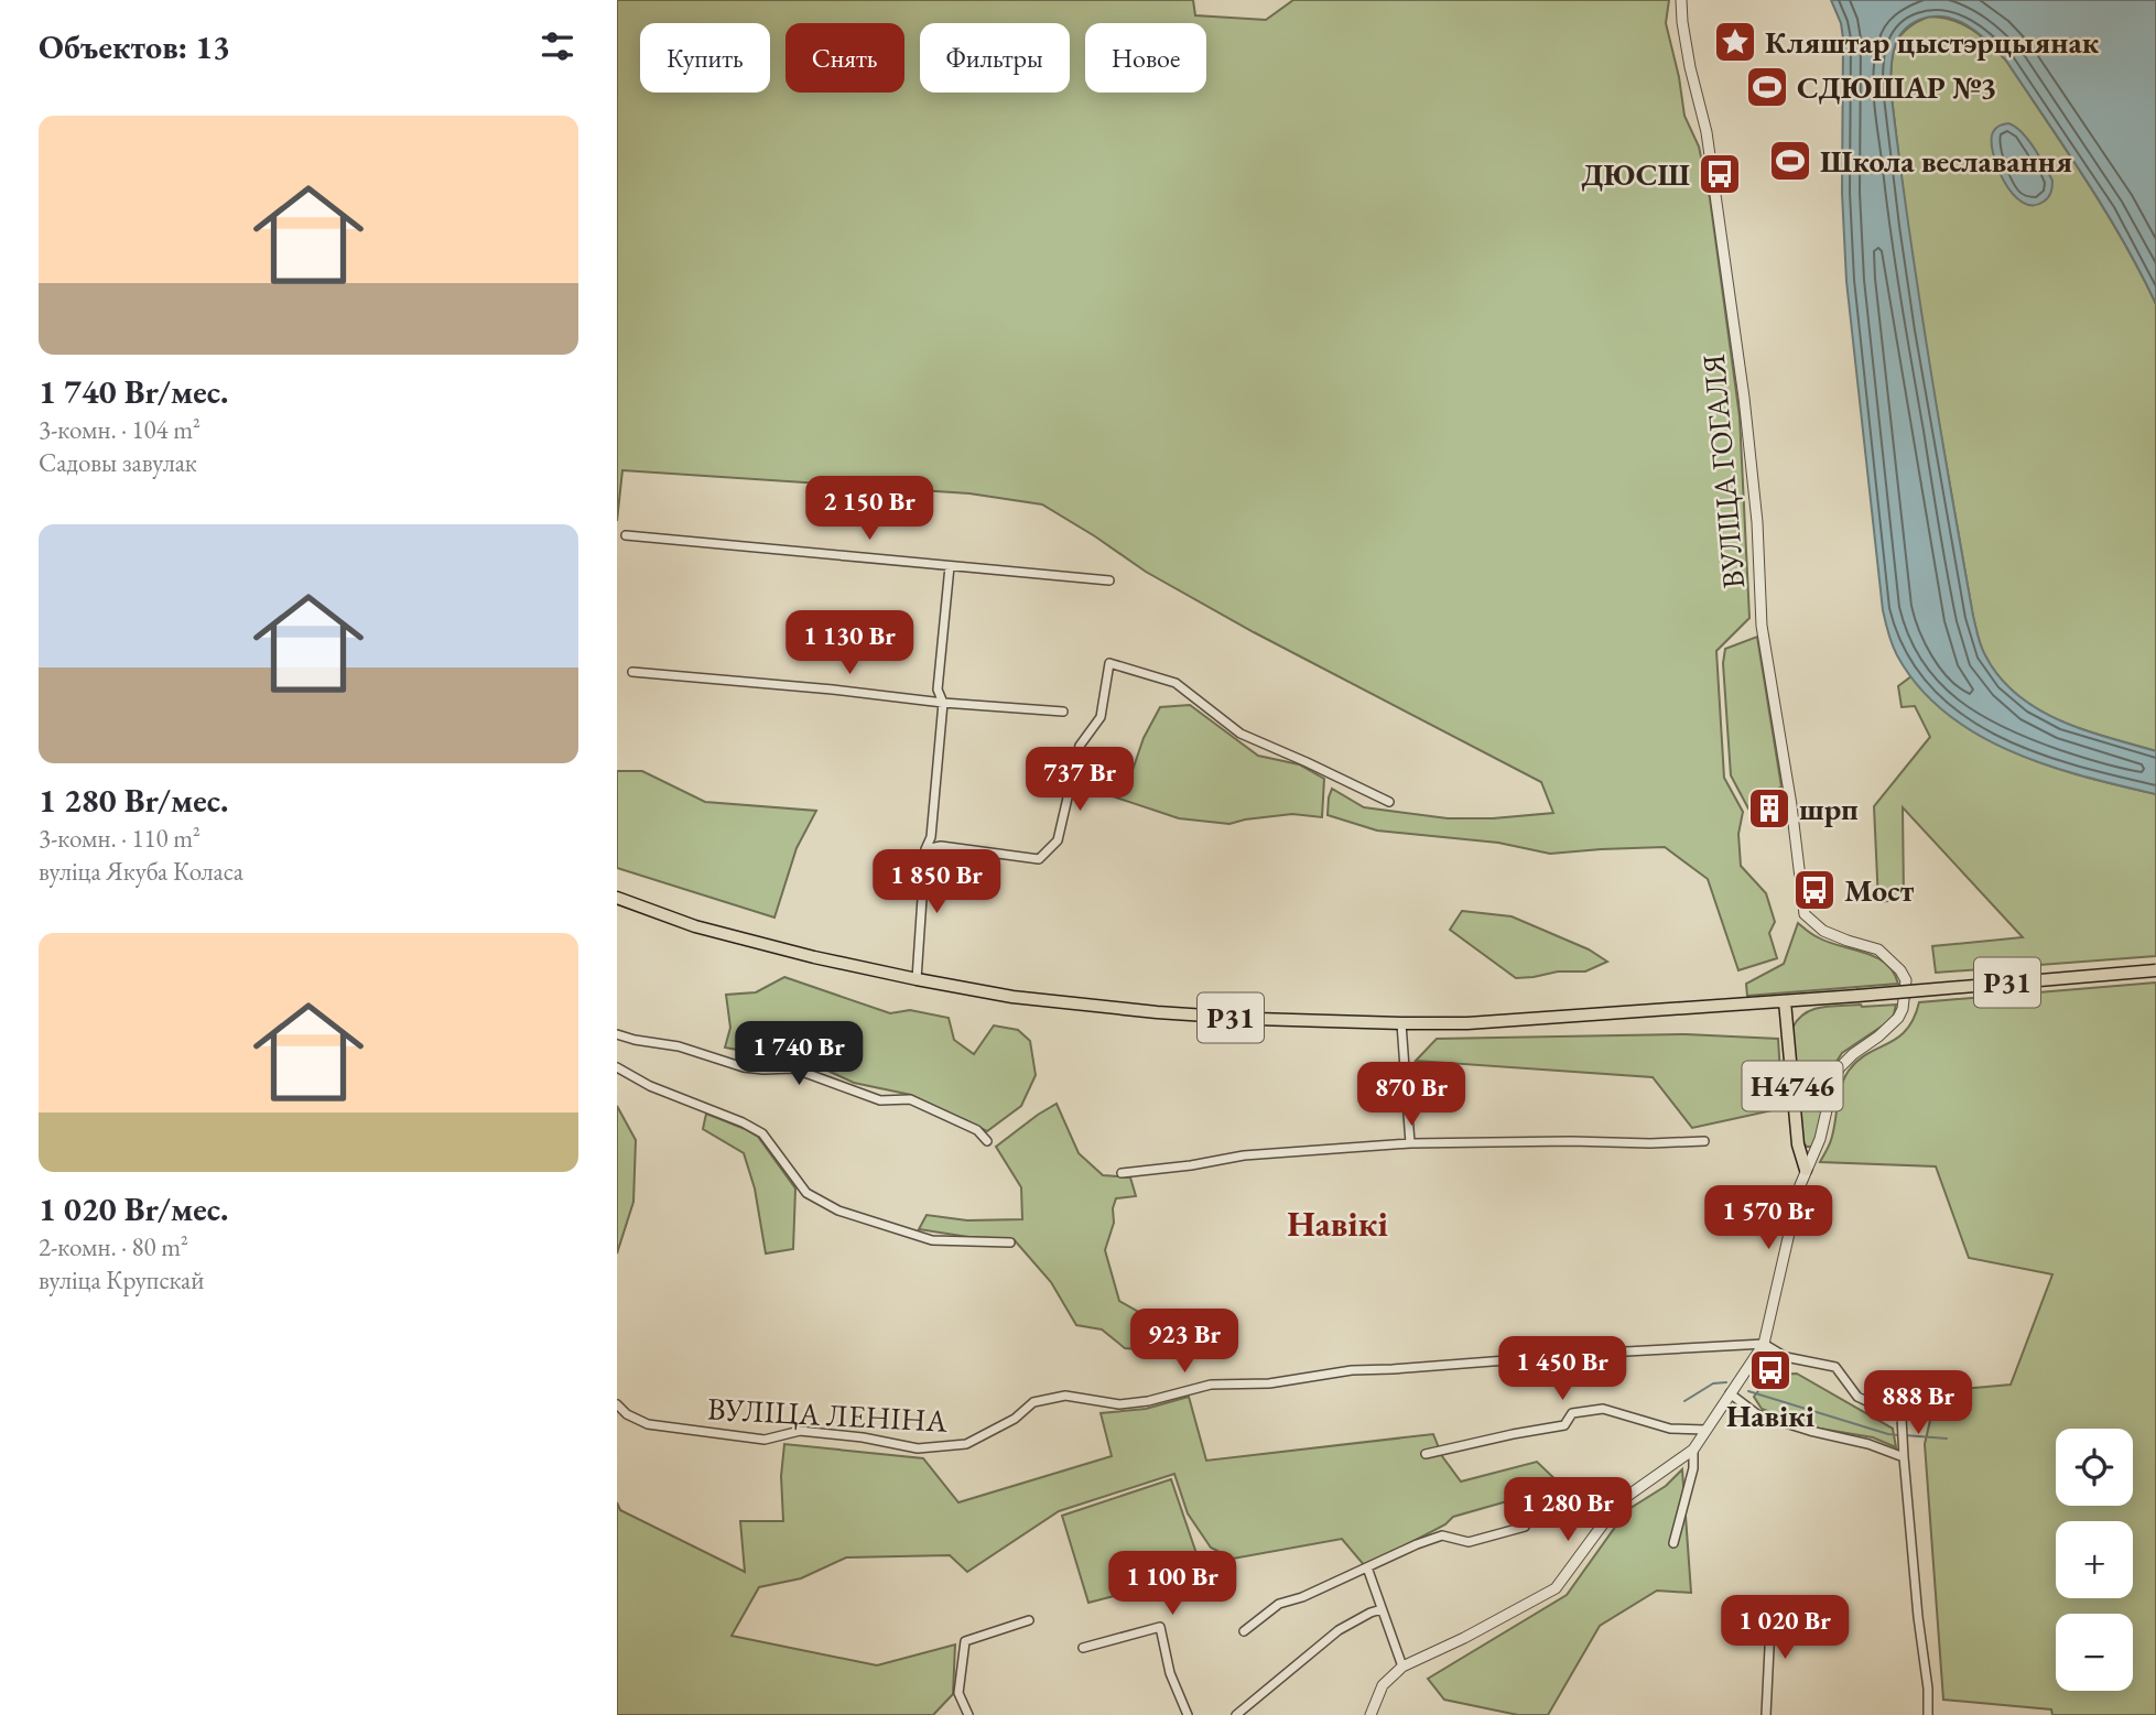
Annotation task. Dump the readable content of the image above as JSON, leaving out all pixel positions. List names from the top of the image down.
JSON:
{
  "streets": {
    "main road": ["Р31", "Н4746"],
    "street": ["ВУЛІЦА ГОГАЛЯ", "ВУЛІЦА ЛЕНІНА"]
  },
  "crossings": [
    ["ВУЛІЦА ГОГАЛЯ", "Н4746"],
    ["Р31", "Н4746"],
    ["Н4746", "ВУЛІЦА ЛЕНІНА"]
  ],
  "districts": ["Навікі"],
  "places": {
    "place": ["Кляштар цыстэрцыянак"],
    "sports": ["СДЮШАР №3", "Школа веславання"],
    "bus stop": ["ДЮСШ", "Мост", "Навікі"],
    "building": ["шрп"]
  },
  "page": {
    "heading": "Объектов: 13",
    "chip": [
      "Купить",
      "Снять",
      "Фильтры",
      "Новое"
    ],
    "list": [
      {
        "name": "1 740 Br/мес.",
        "note": "3-комн. · 104 m² · Садовы завулак"
      },
      {
        "name": "1 280 Br/мес.",
        "note": "3-комн. · 110 m² · вуліца Якуба Коласа"
      },
      {
        "name": "1 020 Br/мес.",
        "note": "2-комн. · 80 m² · вуліца Крупскай"
      }
    ],
    "price": [
      "2 150 Br",
      "1 130 Br",
      "737 Br",
      "1 850 Br",
      "1 740 Br",
      "870 Br",
      "1 570 Br",
      "923 Br",
      "1 450 Br",
      "888 Br",
      "1 280 Br",
      "1 100 Br",
      "1 020 Br"
    ],
    "map_buttons": ["+", "−"]
  }
}
